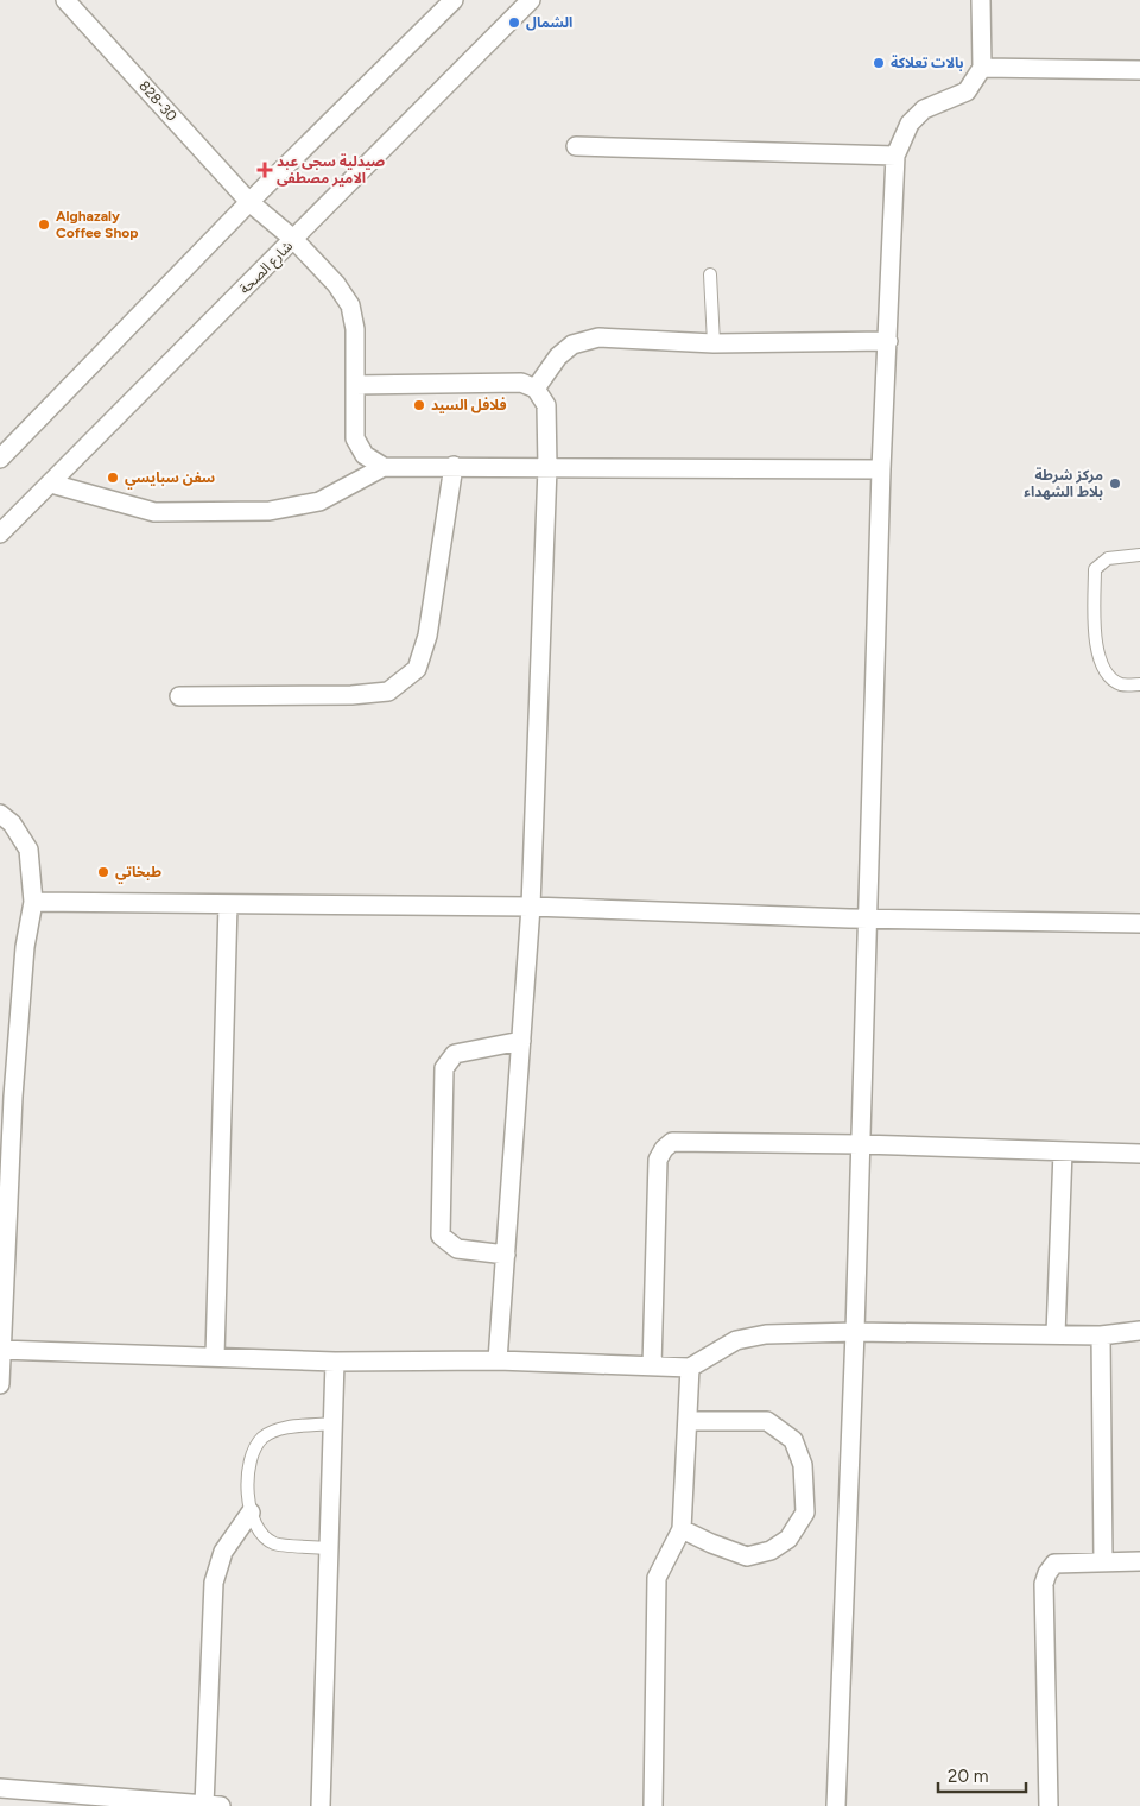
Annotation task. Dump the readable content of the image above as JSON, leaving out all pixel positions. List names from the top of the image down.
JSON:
{
  "streets": {
    "street": ["828-30", "شارع الصحة"]
  },
  "crossings": [
    ["828-30", "شارع الصحة"]
  ],
  "places": {
    "other": [
      "الشمال",
      "بالات تعلاكة",
      "Alghazaly Coffee Shop",
      "فلافل السيد",
      "سفن سبايسي",
      "مركز شرطة بلاط الشهداء",
      "طبخاتي"
    ],
    "health": ["صيدلية سجى عبد الامير مصطفى"]
  },
  "scale_bar": "20 m"
}
